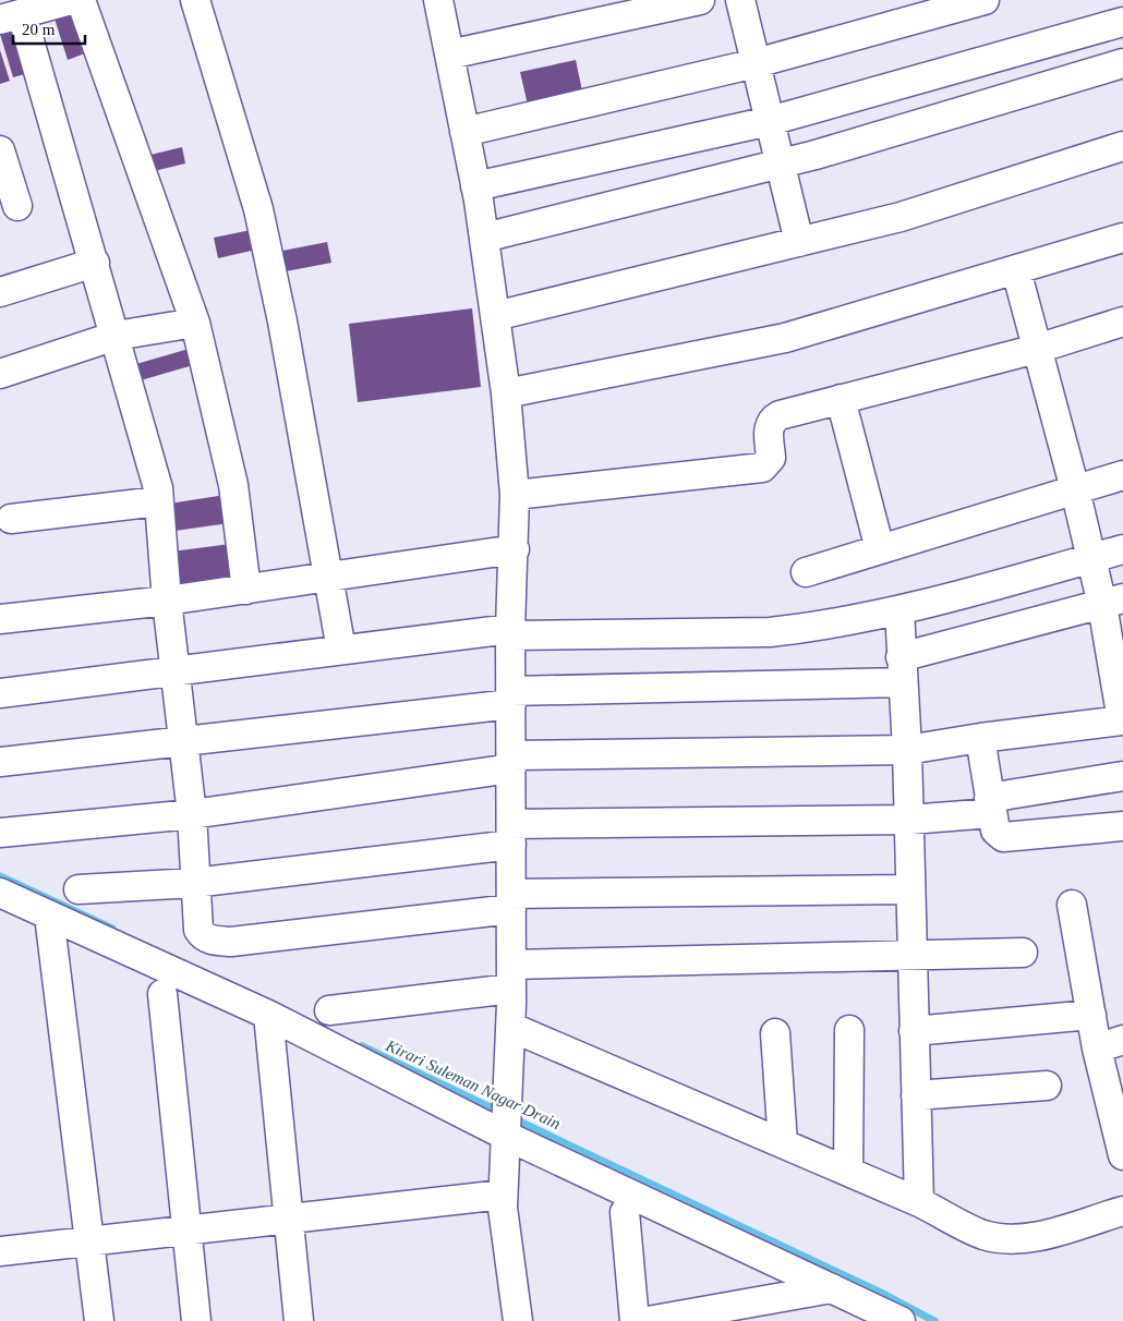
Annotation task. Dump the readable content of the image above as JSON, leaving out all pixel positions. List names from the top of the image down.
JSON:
{
  "water": ["Kirari Suleman Nagar Drain"],
  "scale_bar": "20 m"
}
